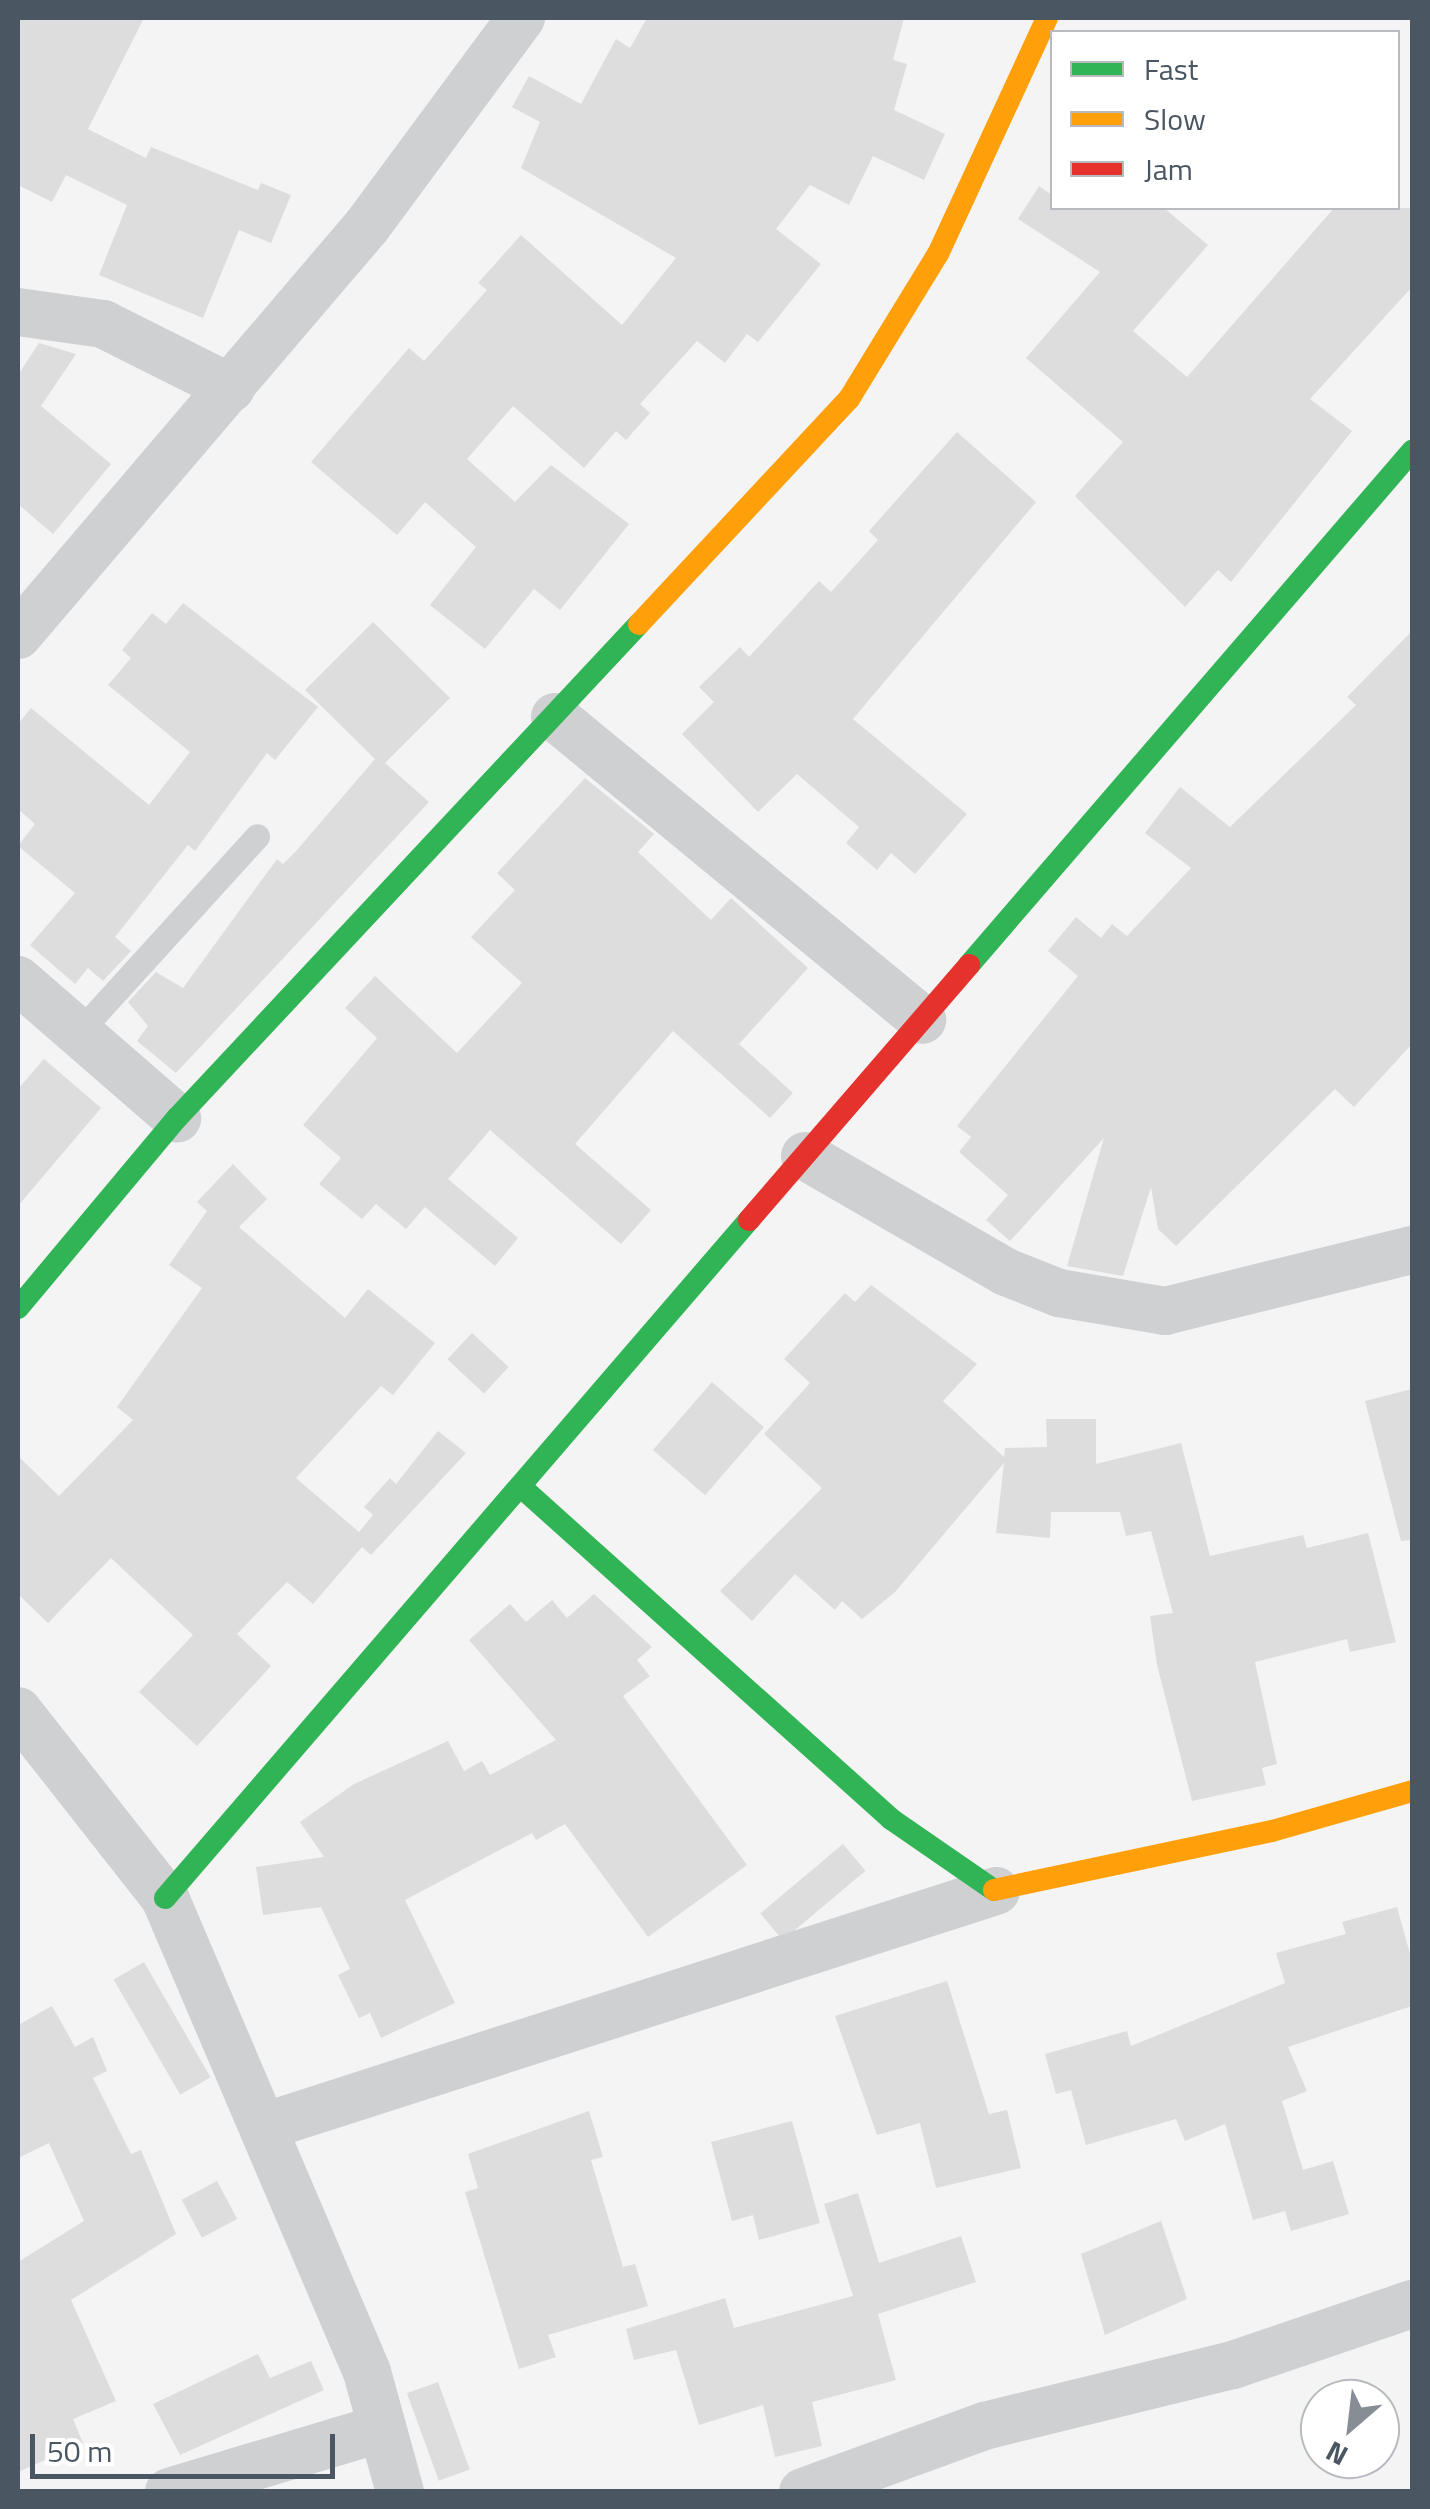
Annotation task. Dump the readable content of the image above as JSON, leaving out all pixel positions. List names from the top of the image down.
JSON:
{
  "legend": ["Fast", "Slow", "Jam"],
  "scale_bar": "50 m",
  "north": "bottom left"
}
